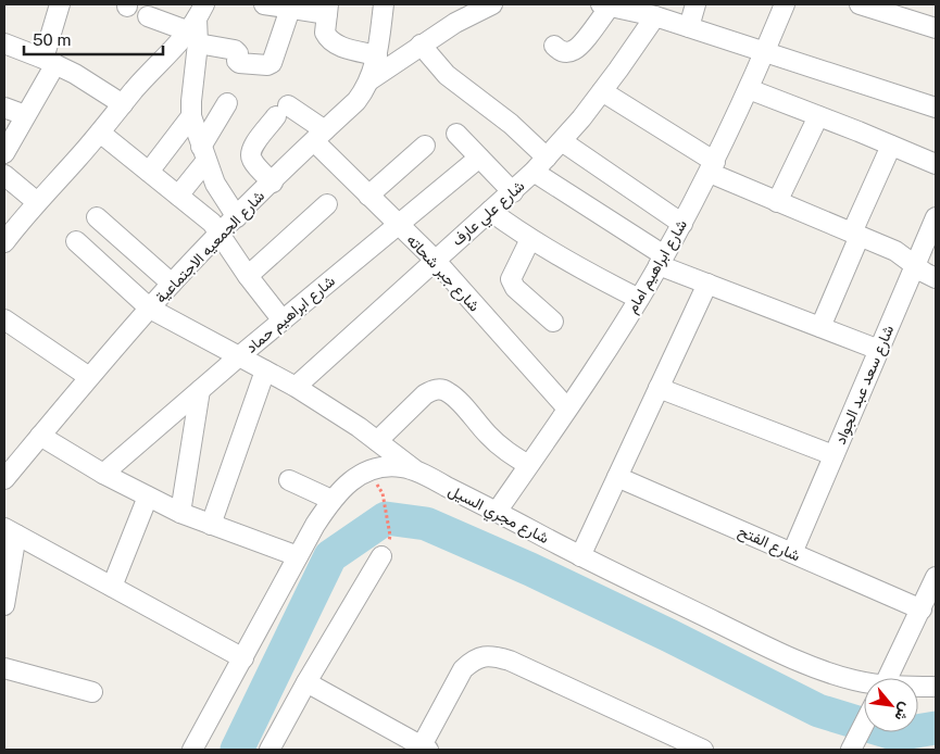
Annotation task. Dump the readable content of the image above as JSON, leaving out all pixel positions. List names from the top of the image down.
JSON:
{
  "streets": {
    "street": [
      "شارع علي عارف",
      "شارع الجمعيه الاجتماعية",
      "شارع ابراهيم امام",
      "شارع جبر شحاته",
      "شارع ابراهيم حماد",
      "شارع سعد عبد الجواد",
      "شارع مجري السيل",
      "شارع الفتح"
    ]
  },
  "crossings": [
    ["شارع علي عارف", "شارع جبر شحاته"],
    ["شارع الجمعيه الاجتماعية", "شارع جبر شحاته"],
    ["شارع ابراهيم امام", "شارع جبر شحاته"],
    ["شارع ابراهيم امام", "شارع مجري السيل"],
    ["شارع جبر شحاته", "شارع ابراهيم حماد"],
    ["شارع سعد عبد الجواد", "شارع الفتح"]
  ],
  "scale_bar": "50 m",
  "north": "bottom right"
}
